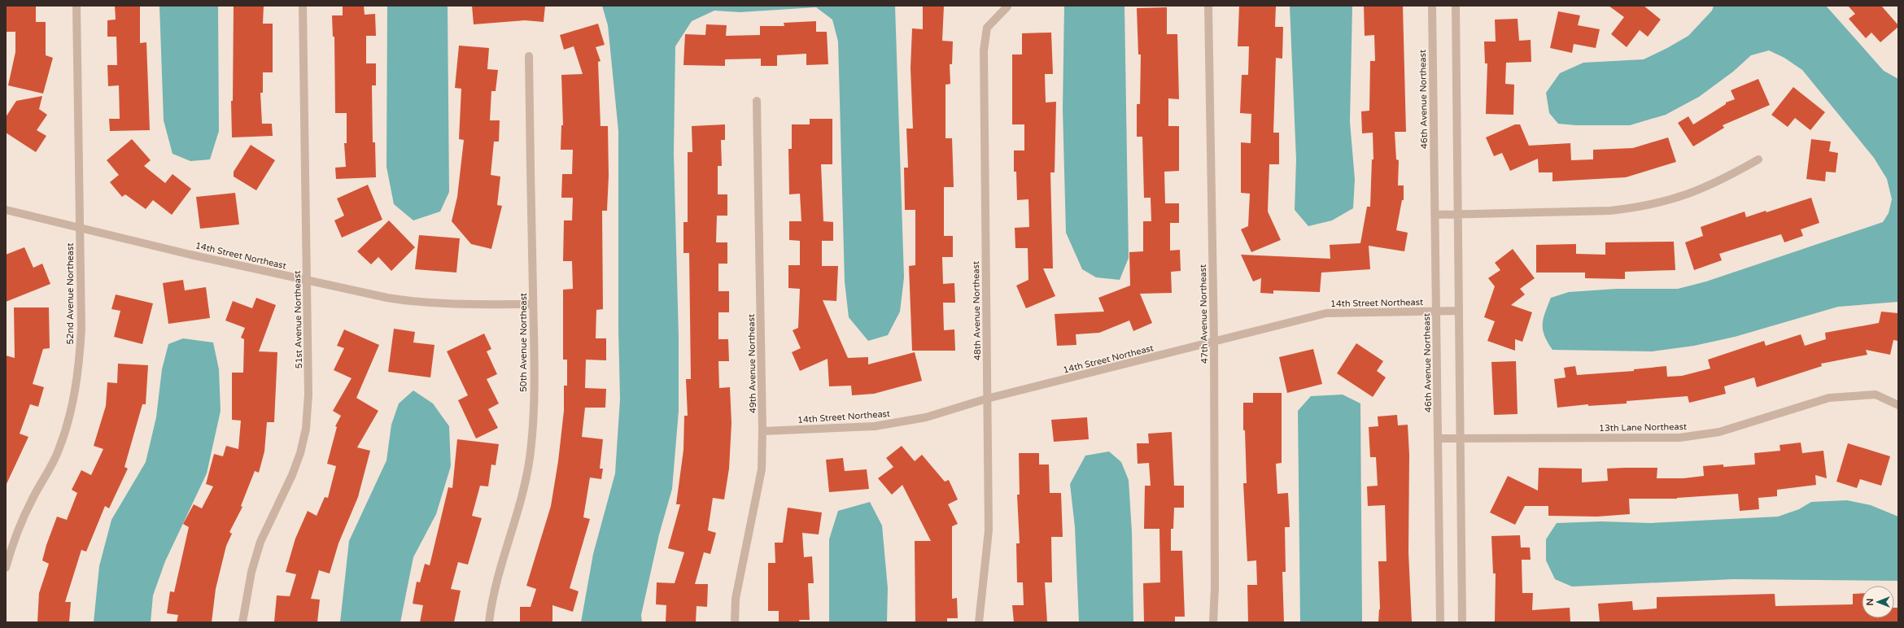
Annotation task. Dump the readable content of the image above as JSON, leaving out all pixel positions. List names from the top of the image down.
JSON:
{
  "streets": {
    "street": [
      "46th Avenue Northeast",
      "14th Street Northeast",
      "52nd Avenue Northeast",
      "48th Avenue Northeast",
      "47th Avenue Northeast",
      "51st Avenue Northeast",
      "50th Avenue Northeast",
      "49th Avenue Northeast",
      "13th Lane Northeast"
    ]
  },
  "crossings": [
    ["46th Avenue Northeast", "14th Street Northeast"],
    ["46th Avenue Northeast", "13th Lane Northeast"],
    ["14th Street Northeast", "52nd Avenue Northeast"],
    ["14th Street Northeast", "48th Avenue Northeast"],
    ["14th Street Northeast", "47th Avenue Northeast"],
    ["14th Street Northeast", "51st Avenue Northeast"],
    ["14th Street Northeast", "50th Avenue Northeast"],
    ["14th Street Northeast", "49th Avenue Northeast"]
  ],
  "north": "left"
}
